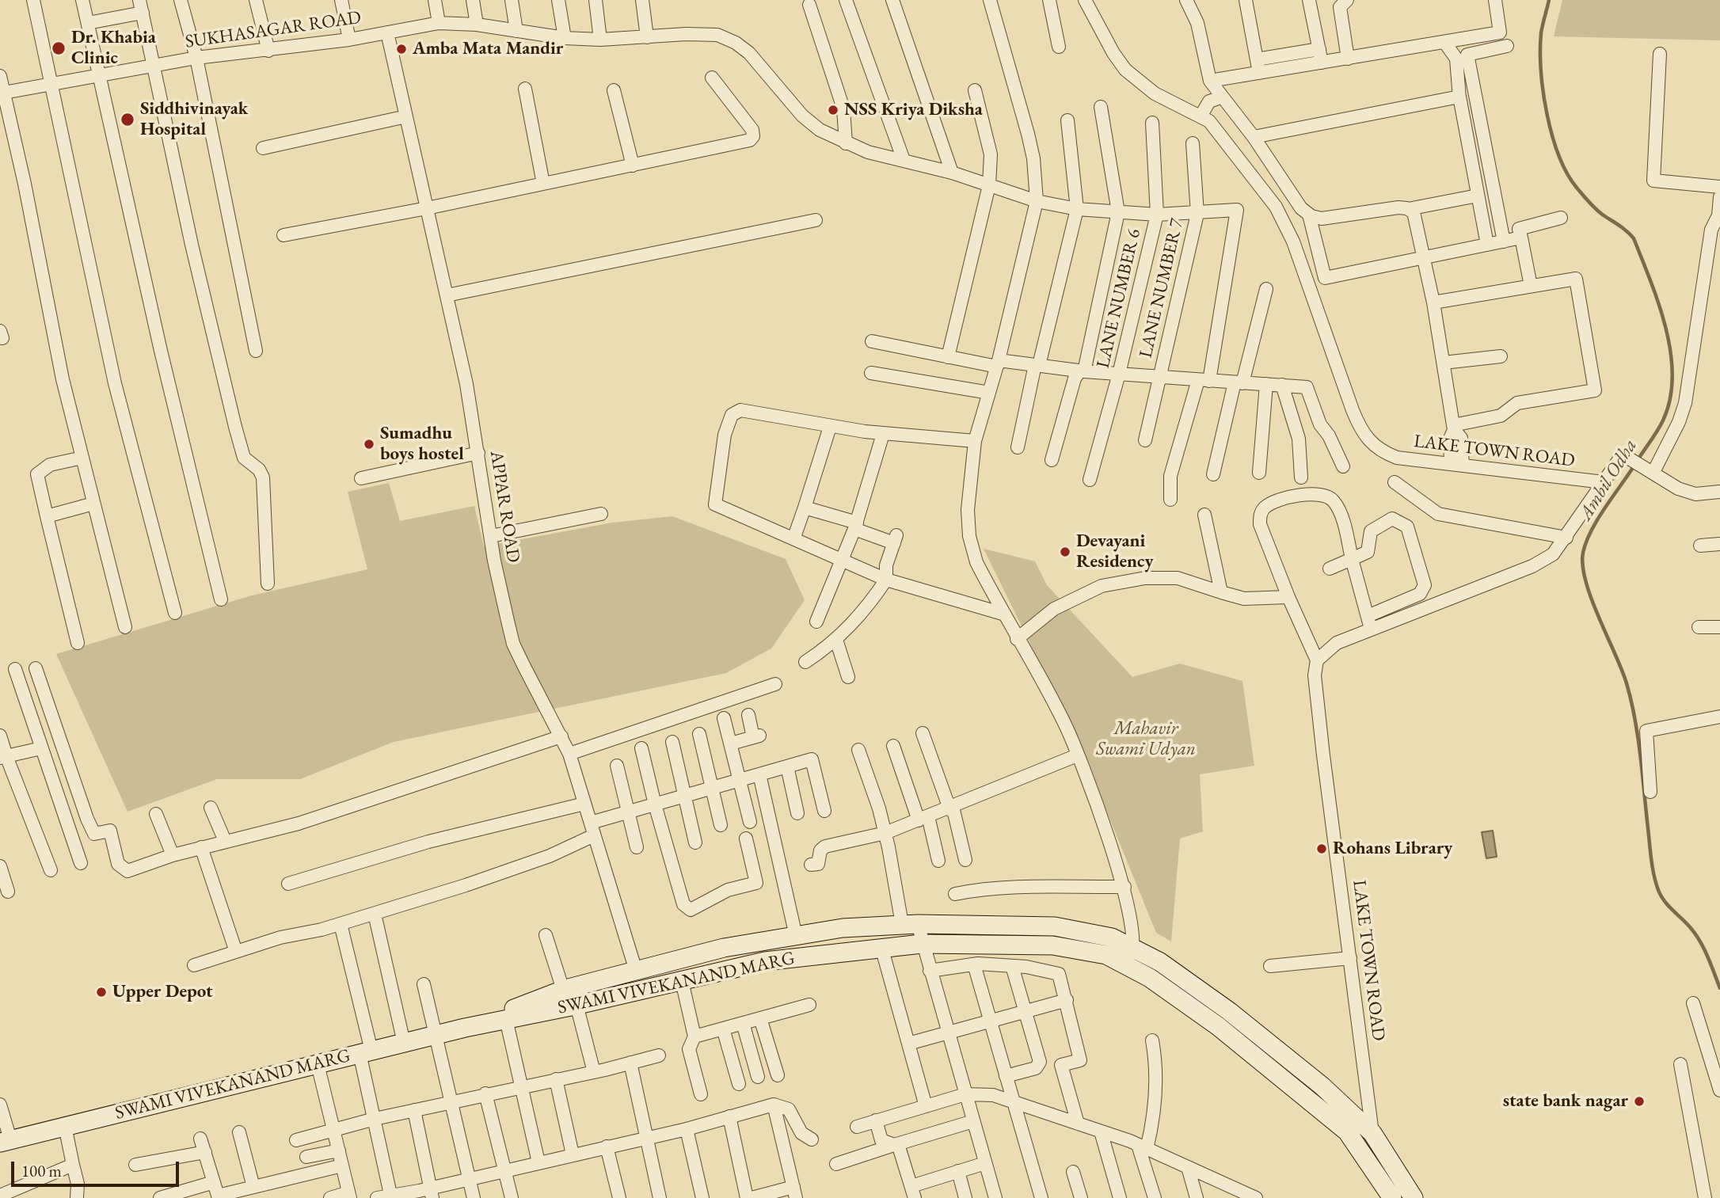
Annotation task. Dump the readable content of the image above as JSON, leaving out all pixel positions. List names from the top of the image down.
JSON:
{
  "streets": {
    "main road": ["SWAMI VIVEKANAND MARG"],
    "street": [
      "SUKHASAGAR ROAD",
      "LANE NUMBER 7",
      "LANE NUMBER 6",
      "LAKE TOWN ROAD",
      "APPAR ROAD"
    ]
  },
  "crossings": [
    ["SUKHASAGAR ROAD", "LANE NUMBER 7"],
    ["SUKHASAGAR ROAD", "LANE NUMBER 6"],
    ["SUKHASAGAR ROAD", "APPAR ROAD"],
    ["LAKE TOWN ROAD", "SWAMI VIVEKANAND MARG"],
    ["APPAR ROAD", "SWAMI VIVEKANAND MARG"]
  ],
  "water": ["Ambil Odha"],
  "parks": ["Mahavir Swami Udyan"],
  "places": [
    "Dr. Khabia Clinic",
    "Amba Mata Mandir",
    "NSS Kriya Diksha",
    "Siddhivinayak Hospital",
    "Sumadhu boys hostel",
    "Devayani Residency",
    "Rohans Library",
    "Upper Depot",
    "state bank nagar"
  ],
  "scale_bar": "100 m"
}
